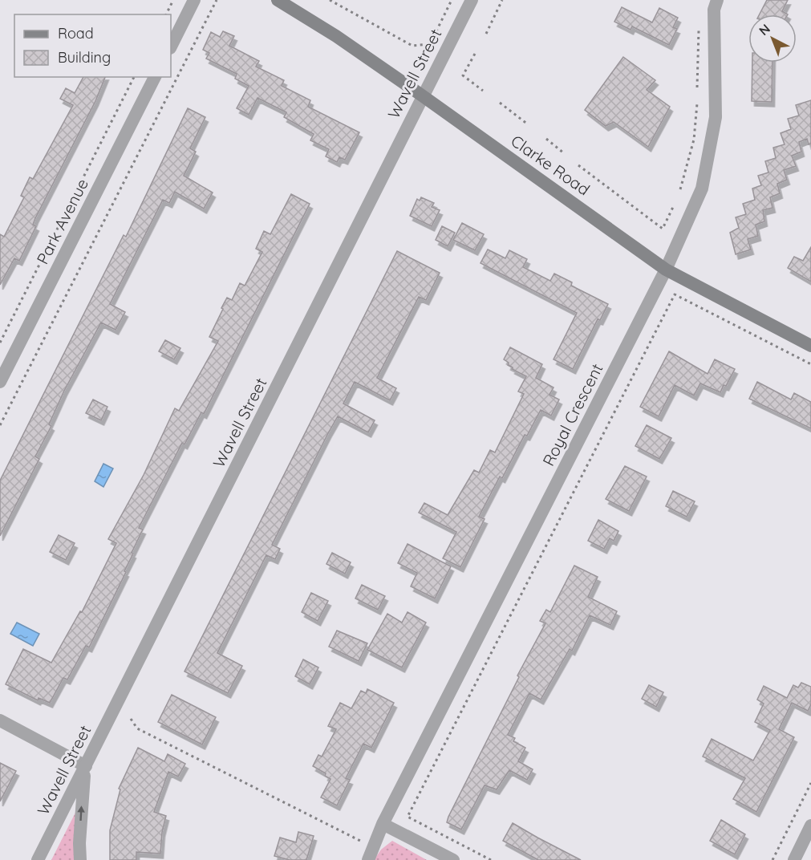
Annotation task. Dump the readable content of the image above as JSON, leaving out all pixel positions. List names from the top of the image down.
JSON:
{
  "streets": {
    "main road": ["Clarke Road"],
    "street": ["Wavell Street", "Park Avenue", "Royal Crescent"]
  },
  "crossings": [
    ["Wavell Street", "Clarke Road"],
    ["Clarke Road", "Royal Crescent"]
  ],
  "legend": ["Road", "Building"],
  "north": "top left"
}
